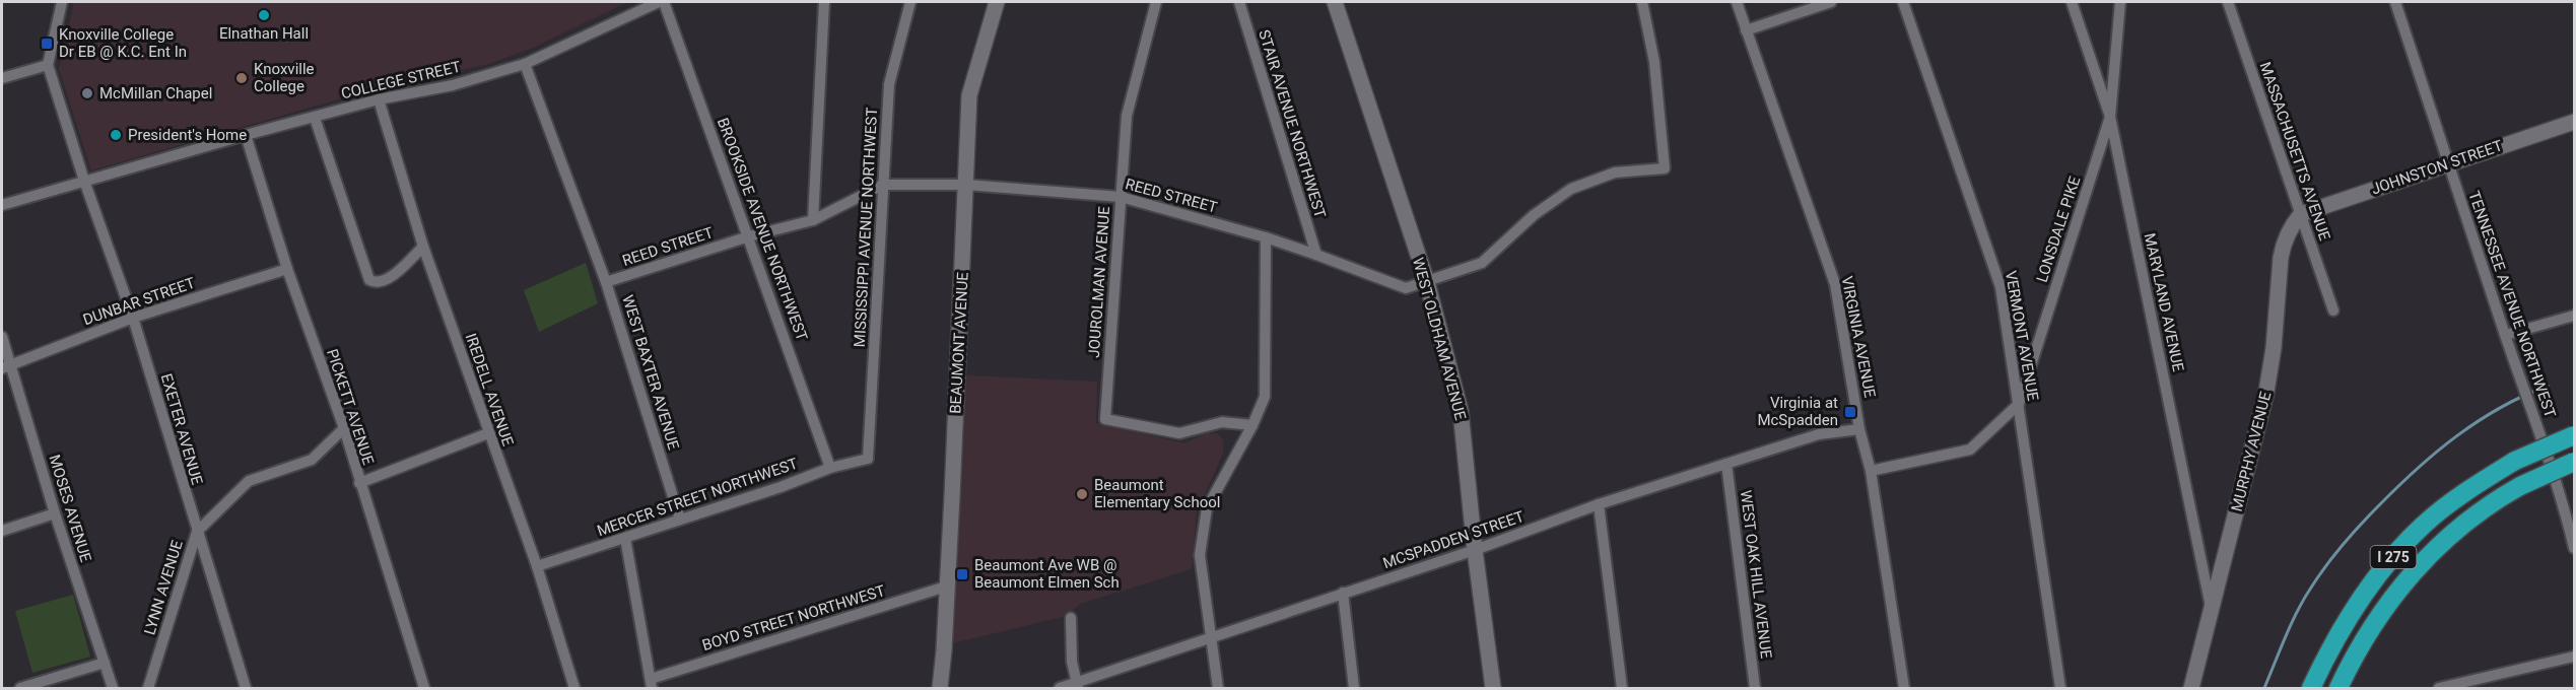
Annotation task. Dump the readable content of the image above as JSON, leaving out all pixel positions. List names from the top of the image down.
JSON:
{
  "streets": {
    "highway": ["I 275"],
    "street": [
      "COLLEGE STREET",
      "STAIR AVENUE NORTHWEST",
      "MASSACHUSETTS AVENUE",
      "JOHNSTON STREET",
      "REED STREET",
      "MISSISSIPPI AVENUE NORTHWEST",
      "BROOKSIDE AVENUE NORTHWEST",
      "LONSDALE PIKE",
      "JOUROLMAN AVENUE",
      "DUNBAR STREET",
      "MARYLAND AVENUE",
      "TENNESSEE AVENUE NORTHWEST",
      "VERMONT AVENUE",
      "VIRGINIA AVENUE",
      "WEST OLDHAM AVENUE",
      "BEAUMONT AVENUE",
      "WEST BAXTER AVENUE",
      "IREDELL AVENUE",
      "PICKETT AVENUE",
      "EXETER AVENUE",
      "MURPHY AVENUE",
      "MERCER STREET NORTHWEST",
      "MOSES AVENUE",
      "MCSPADDEN STREET",
      "WEST OAK HILL AVENUE",
      "LYNN AVENUE",
      "BOYD STREET NORTHWEST"
    ]
  },
  "crossings": [
    ["COLLEGE STREET", "WEST BAXTER AVENUE"],
    ["COLLEGE STREET", "IREDELL AVENUE"],
    ["COLLEGE STREET", "PICKETT AVENUE"],
    ["COLLEGE STREET", "EXETER AVENUE"],
    ["STAIR AVENUE NORTHWEST", "REED STREET"],
    ["MASSACHUSETTS AVENUE", "JOHNSTON STREET"],
    ["MASSACHUSETTS AVENUE", "MURPHY AVENUE"],
    ["JOHNSTON STREET", "TENNESSEE AVENUE NORTHWEST"],
    ["JOHNSTON STREET", "MURPHY AVENUE"],
    ["REED STREET", "MISSISSIPPI AVENUE NORTHWEST"],
    ["REED STREET", "BROOKSIDE AVENUE NORTHWEST"],
    ["REED STREET", "JOUROLMAN AVENUE"],
    ["REED STREET", "WEST OLDHAM AVENUE"],
    ["REED STREET", "BEAUMONT AVENUE"],
    ["REED STREET", "WEST BAXTER AVENUE"],
    ["MISSISSIPPI AVENUE NORTHWEST", "MERCER STREET NORTHWEST"],
    ["BROOKSIDE AVENUE NORTHWEST", "MERCER STREET NORTHWEST"],
    ["LONSDALE PIKE", "MARYLAND AVENUE"],
    ["LONSDALE PIKE", "VERMONT AVENUE"],
    ["LONSDALE PIKE", "VIRGINIA AVENUE"],
    ["DUNBAR STREET", "PICKETT AVENUE"],
    ["DUNBAR STREET", "EXETER AVENUE"],
    ["DUNBAR STREET", "MOSES AVENUE"],
    ["MARYLAND AVENUE", "MURPHY AVENUE"],
    ["VIRGINIA AVENUE", "MCSPADDEN STREET"],
    ["WEST OLDHAM AVENUE", "MCSPADDEN STREET"],
    ["BEAUMONT AVENUE", "BOYD STREET NORTHWEST"],
    ["WEST BAXTER AVENUE", "MERCER STREET NORTHWEST"],
    ["IREDELL AVENUE", "MERCER STREET NORTHWEST"],
    ["PICKETT AVENUE", "LYNN AVENUE"],
    ["EXETER AVENUE", "LYNN AVENUE"],
    ["MCSPADDEN STREET", "WEST OAK HILL AVENUE"]
  ],
  "places": {
    "other": [
      "Elnathan Hall",
      "Knoxville College",
      "McMillan Chapel",
      "President's Home",
      "Beaumont Elementary School"
    ],
    "transit": ["Knoxville College Dr EB @ K.C. Ent In", "Virginia at McSpadden", "Beaumont Ave WB @ Beaumont Elmen Sch"]
  }
}
